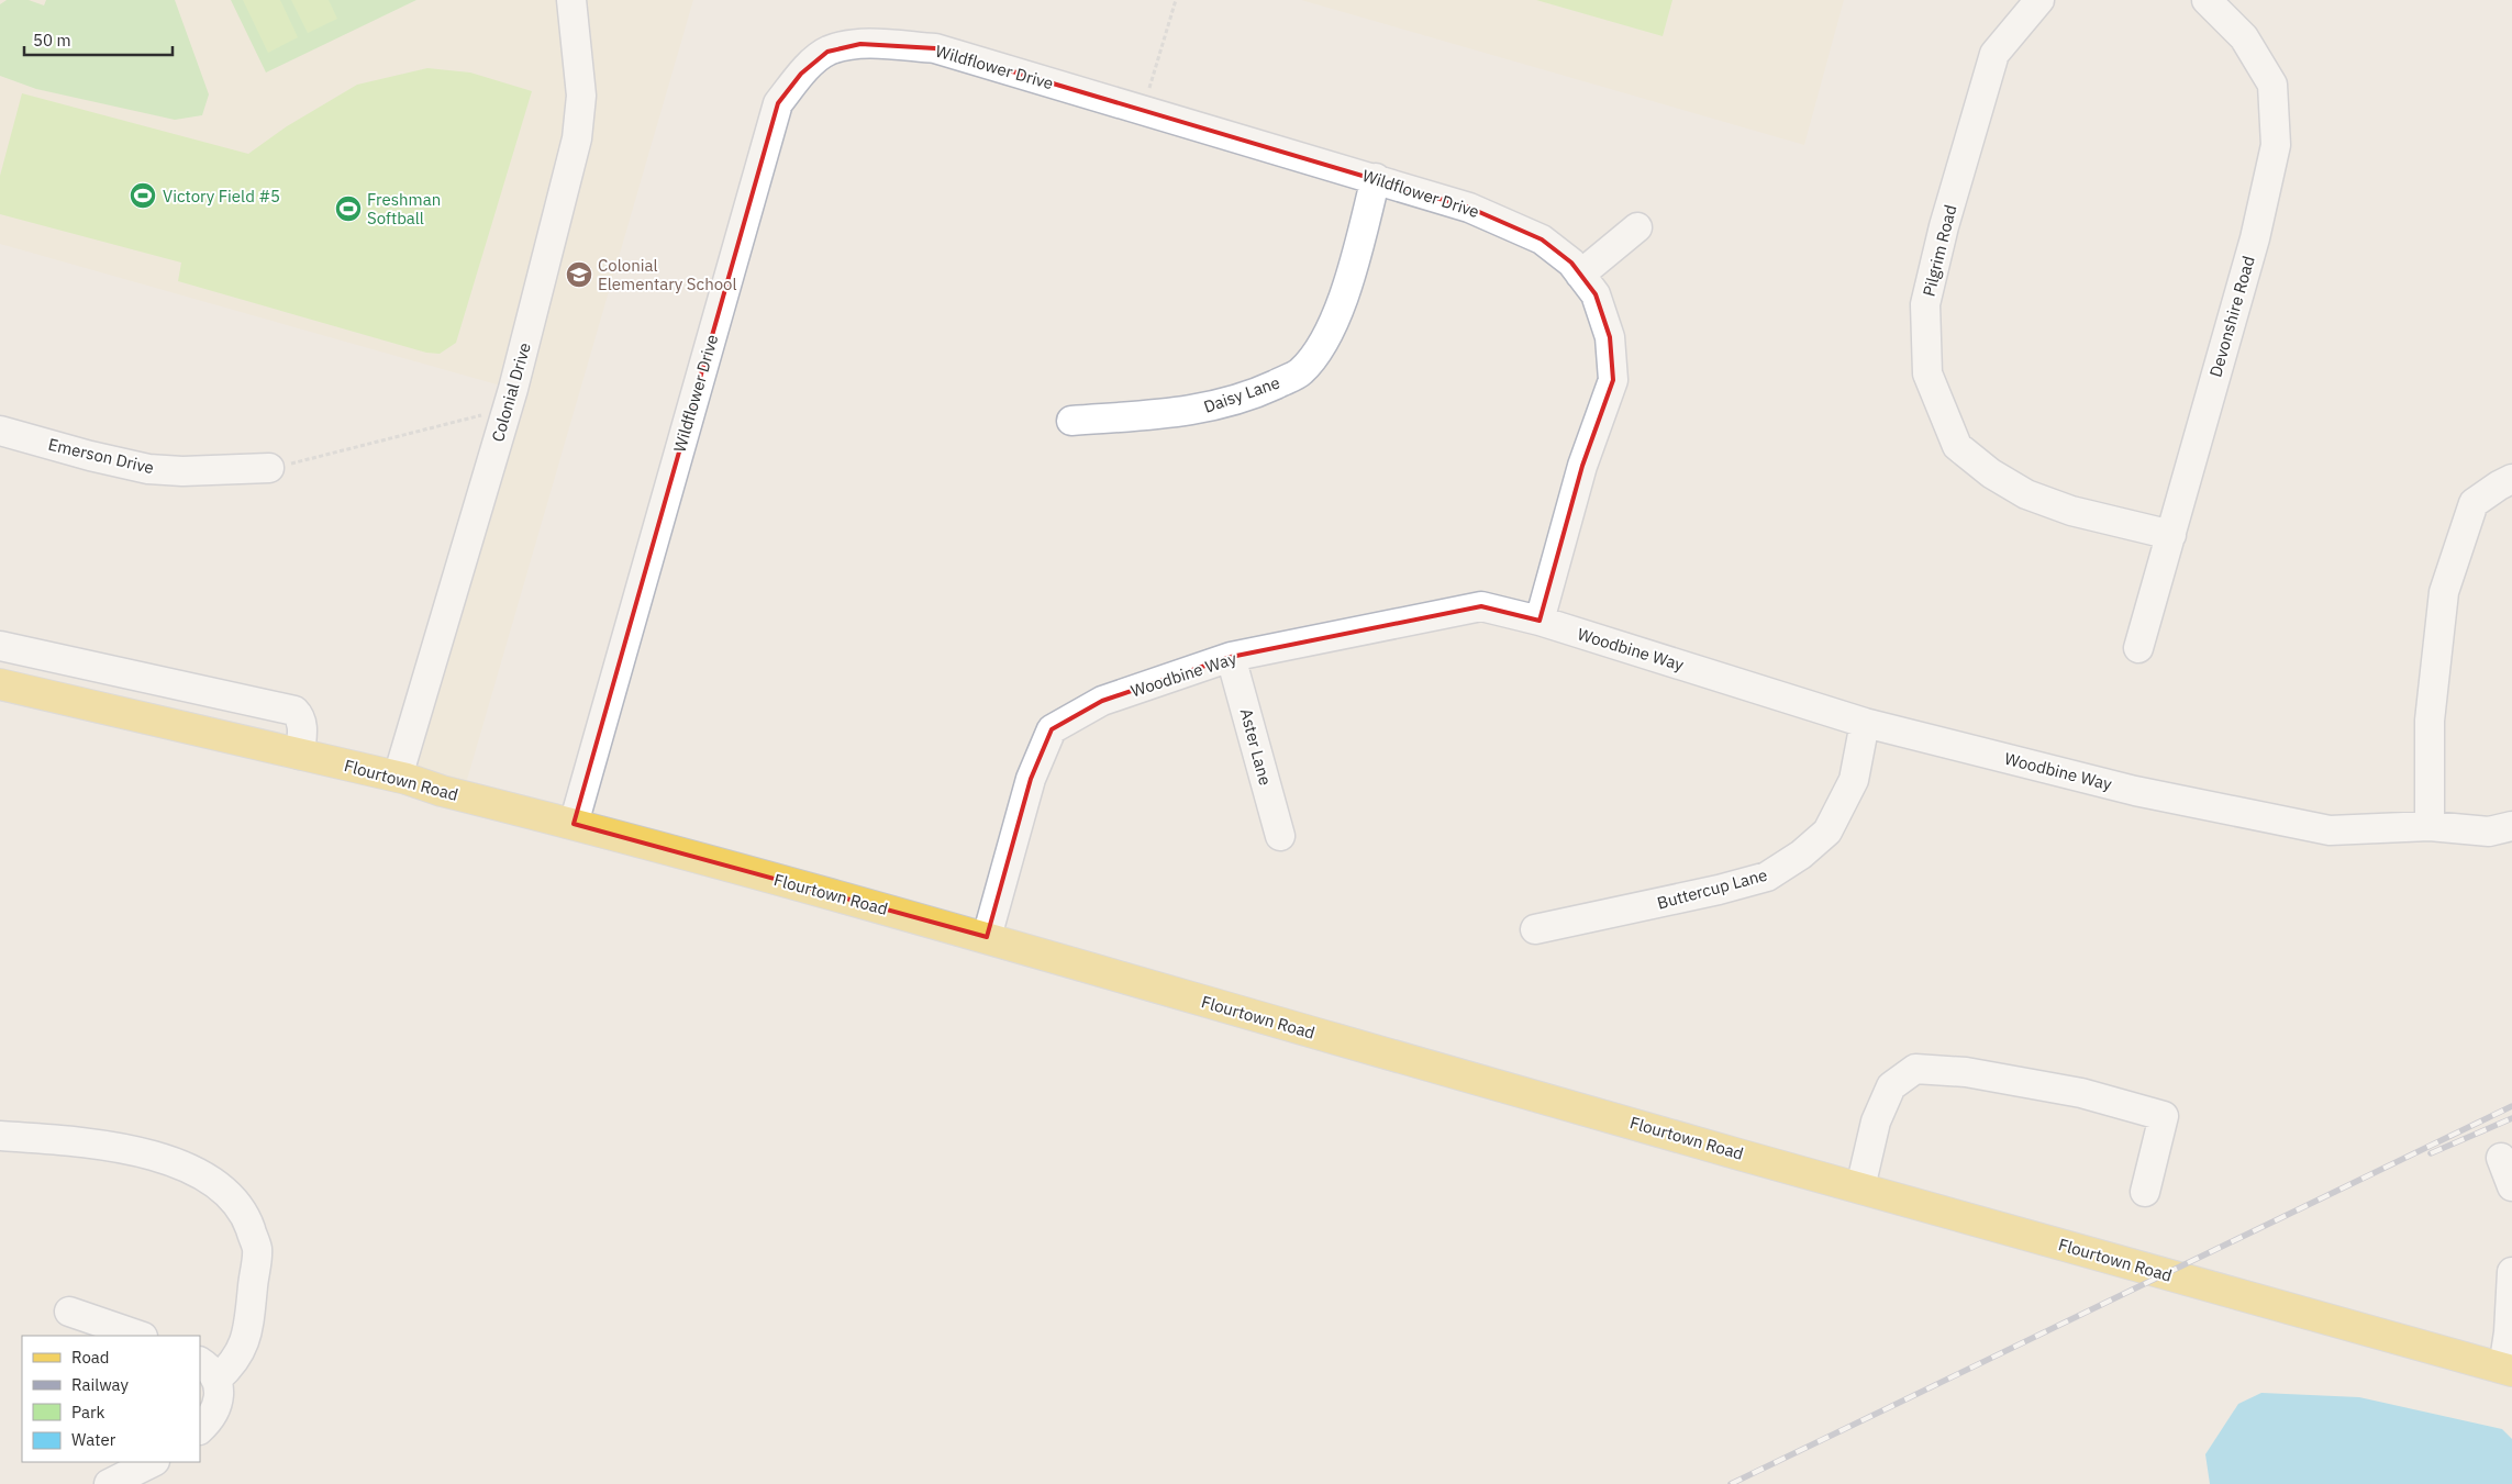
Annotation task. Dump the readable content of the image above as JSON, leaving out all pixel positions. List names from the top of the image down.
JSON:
{
  "streets": {
    "main road": ["Flourtown Road"],
    "street": [
      "Wildflower Drive",
      "Pilgrim Road",
      "Devonshire Road",
      "Colonial Drive",
      "Daisy Lane",
      "Emerson Drive",
      "Woodbine Way",
      "Aster Lane",
      "Buttercup Lane"
    ]
  },
  "crossings": [
    ["Wildflower Drive", "Daisy Lane"],
    ["Wildflower Drive", "Woodbine Way"],
    ["Wildflower Drive", "Flourtown Road"],
    ["Pilgrim Road", "Devonshire Road"],
    ["Colonial Drive", "Flourtown Road"],
    ["Woodbine Way", "Aster Lane"],
    ["Woodbine Way", "Flourtown Road"],
    ["Woodbine Way", "Buttercup Lane"]
  ],
  "places": {
    "sports": ["Victory Field #5", "Freshman Softball"],
    "school or university": ["Colonial Elementary School"]
  },
  "legend": [
    "Road",
    "Railway",
    "Park",
    "Water"
  ],
  "scale_bar": "50 m"
}
